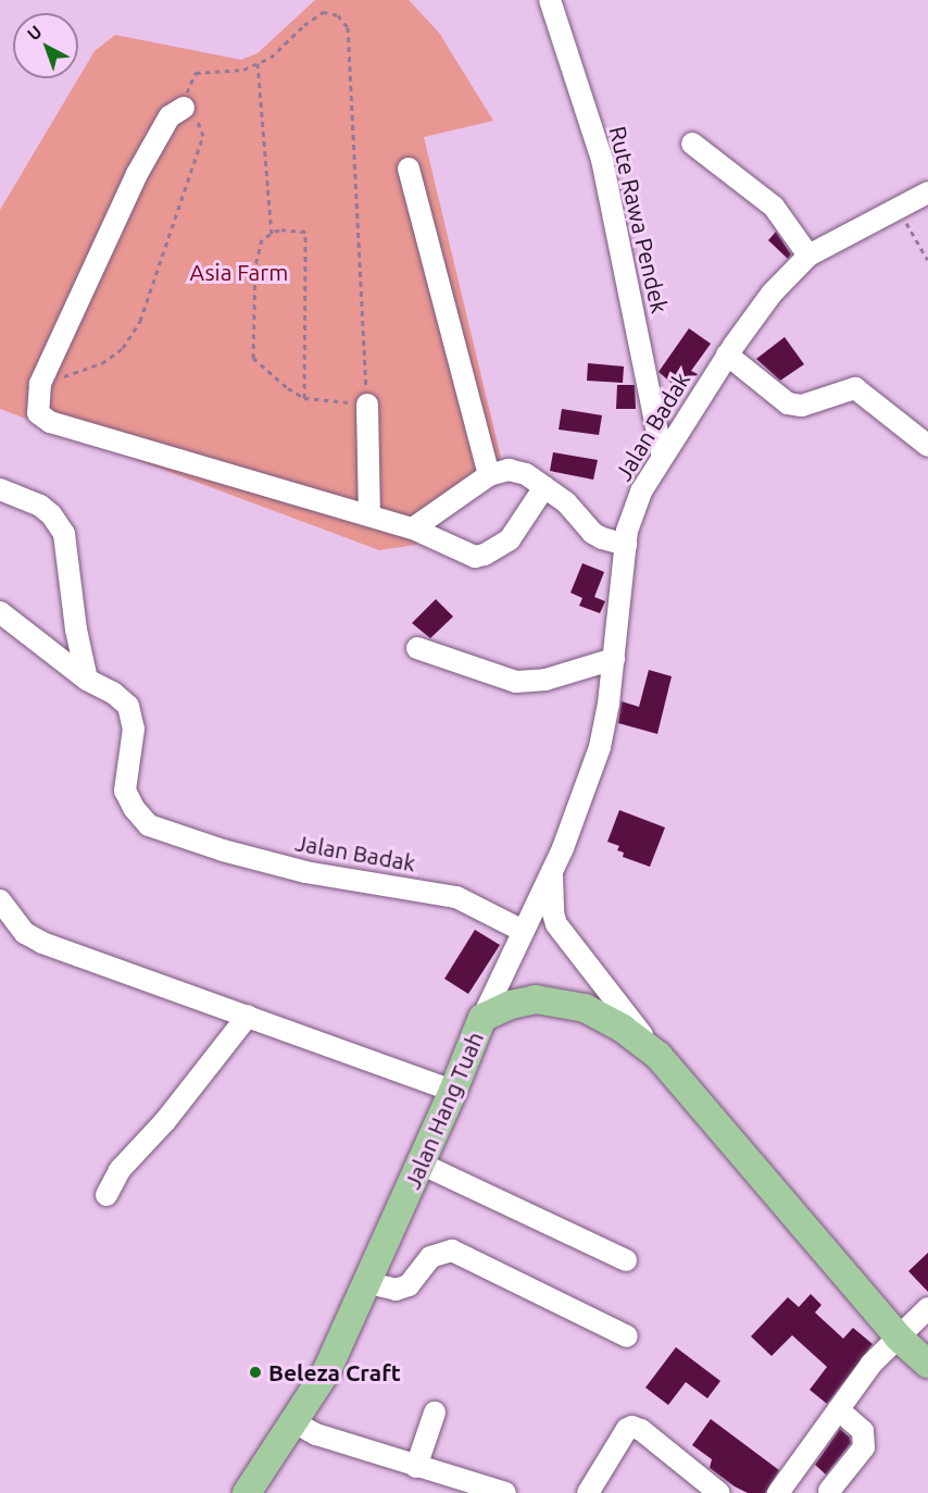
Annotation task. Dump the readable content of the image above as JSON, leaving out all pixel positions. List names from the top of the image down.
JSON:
{
  "streets": {
    "main road": ["Jalan Hang Tuah"],
    "street": ["Rute Rawa Pendek", "Jalan Badak"]
  },
  "crossings": [
    ["Rute Rawa Pendek", "Jalan Badak"],
    ["Jalan Badak", "Jalan Hang Tuah"]
  ],
  "parks": ["Asia Farm"],
  "places": ["Beleza Craft"],
  "north": "top left"
}
